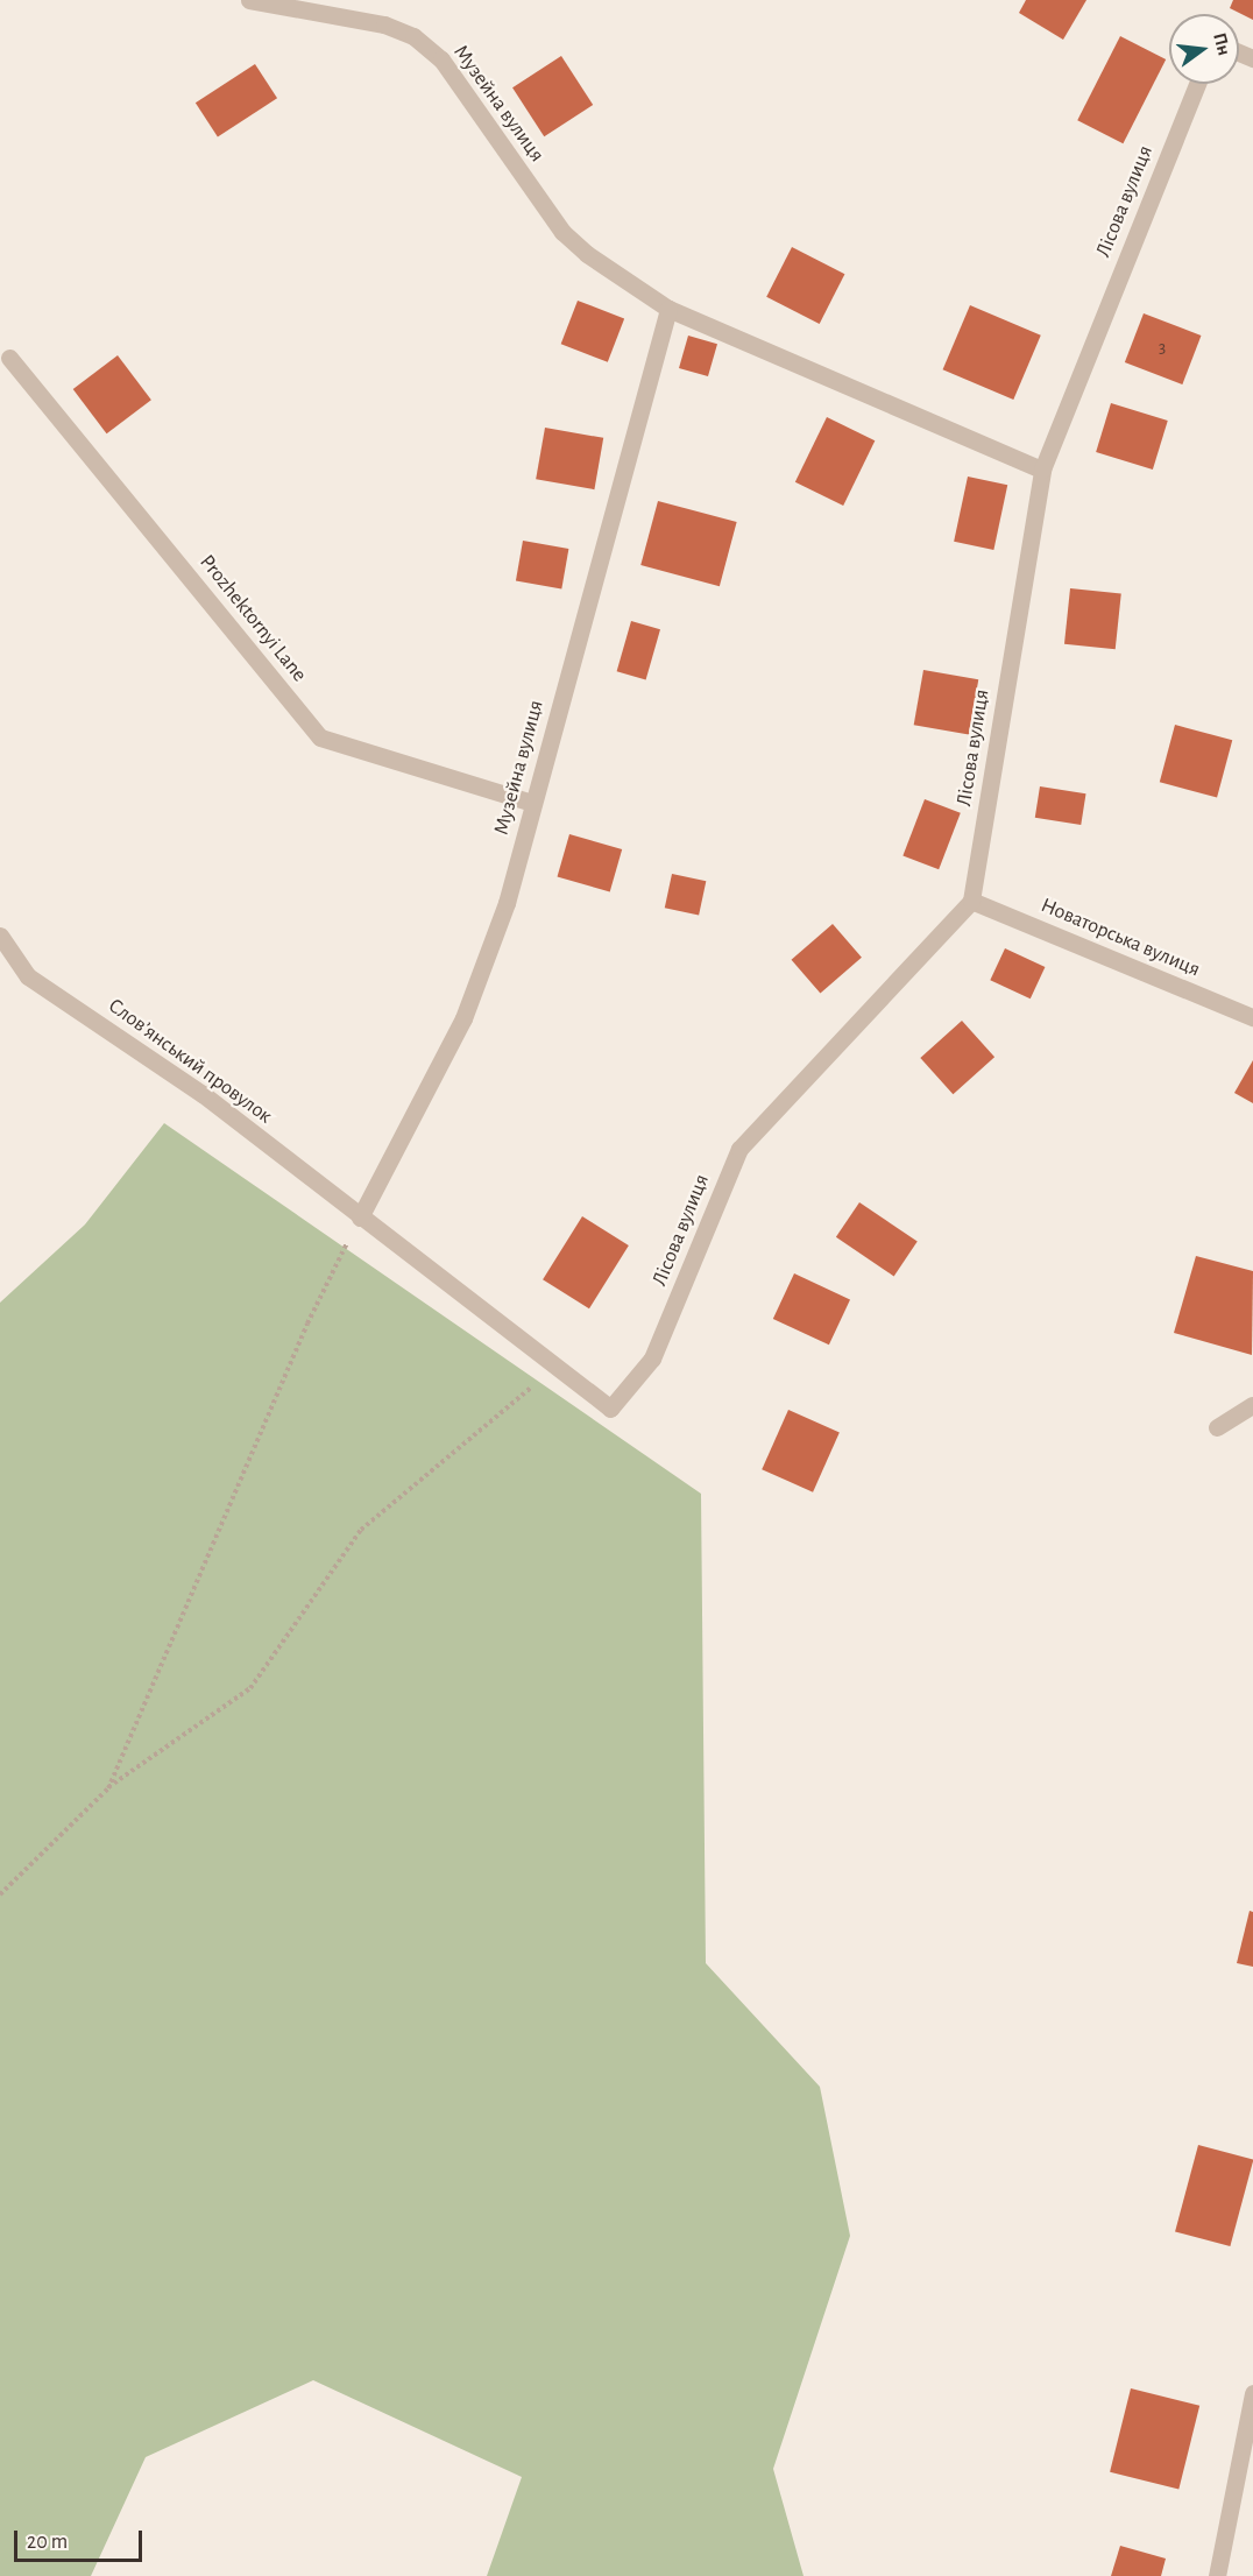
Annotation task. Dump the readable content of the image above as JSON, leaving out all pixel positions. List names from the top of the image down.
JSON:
{
  "streets": {
    "street": [
      "Музейна вулиця",
      "Лісова вулиця",
      "Prozhektornyi Lane",
      "Новаторська вулиця",
      "Словʼянський провулок"
    ]
  },
  "crossings": [
    ["Музейна вулиця", "Лісова вулиця"],
    ["Музейна вулиця", "Prozhektornyi Lane"],
    ["Музейна вулиця", "Словʼянський провулок"],
    ["Лісова вулиця", "Новаторська вулиця"],
    ["Лісова вулиця", "Словʼянський провулок"]
  ],
  "house_numbers": ["3"],
  "scale_bar": "20 m",
  "north": "right"
}
